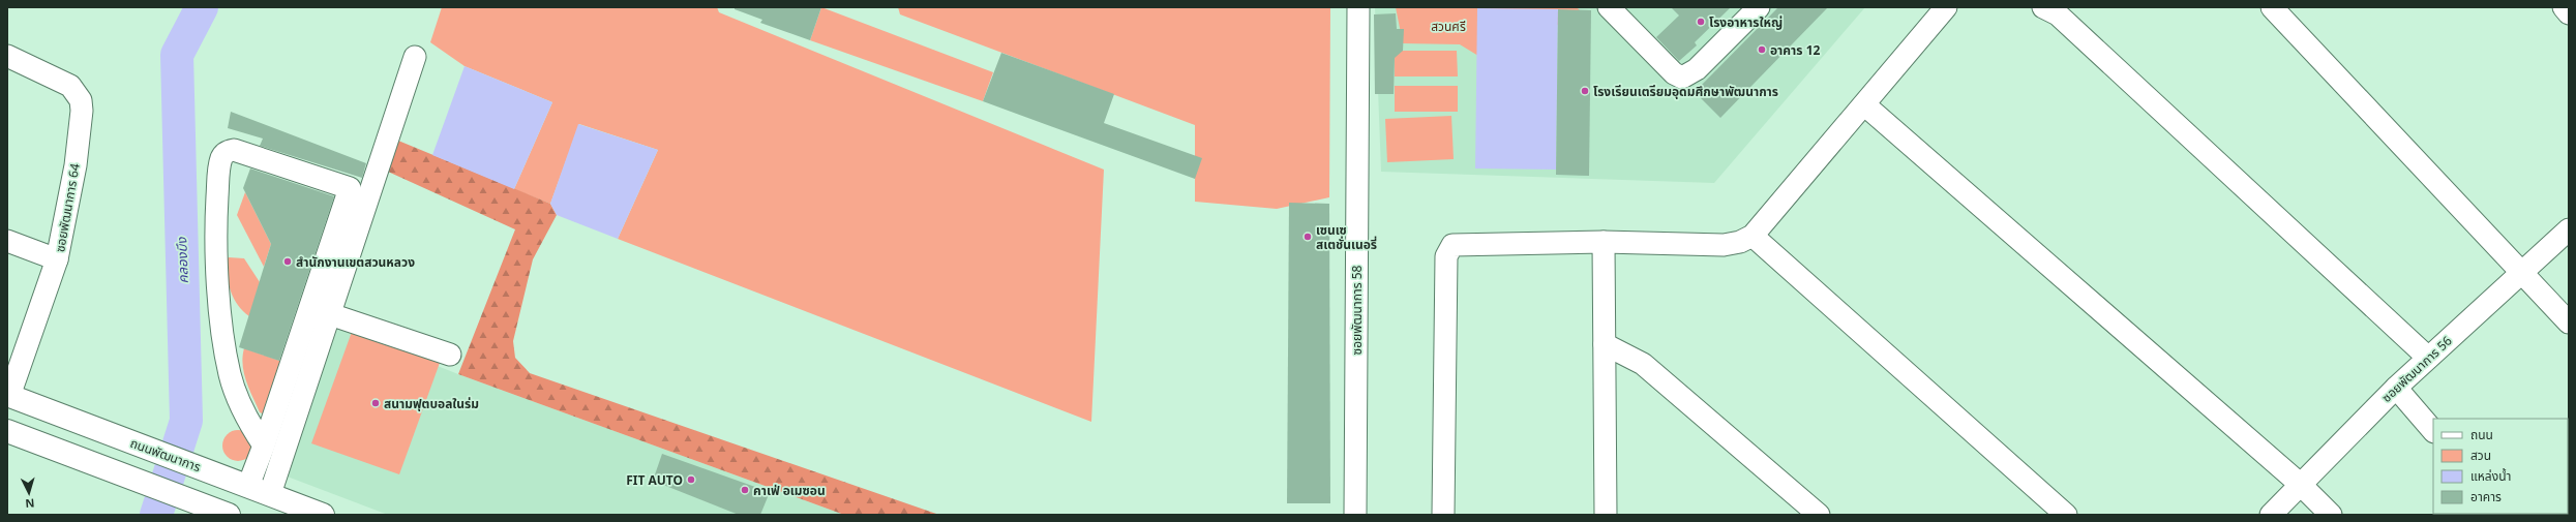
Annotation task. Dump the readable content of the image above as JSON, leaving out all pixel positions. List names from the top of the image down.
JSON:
{
  "streets": {
    "main road": ["ถนนพัฒนาการ"],
    "street": ["ซอยพัฒนาการ 64", "ซอยพัฒนาการ 58", "ซอยพัฒนาการ 56"]
  },
  "crossings": [
    ["ซอยพัฒนาการ 64", "ถนนพัฒนาการ"]
  ],
  "water": ["คลองบึง"],
  "parks": ["สวนศรี"],
  "places": [
    "โรงอาหารใหญ่",
    "อาคาร 12",
    "โรงเรียนเตรียมอุดมศึกษาพัฒนาการ",
    "เซนเซ สเตชั่นเนอรี่",
    "สำนักงานเขตสวนหลวง",
    "สนามฟุตบอลในร่ม",
    "FIT AUTO",
    "คาเฟ่ อเมซอน"
  ],
  "legend": [
    "ถนน",
    "สวน",
    "แหล่งน้ำ",
    "อาคาร"
  ],
  "north": "bottom"
}
